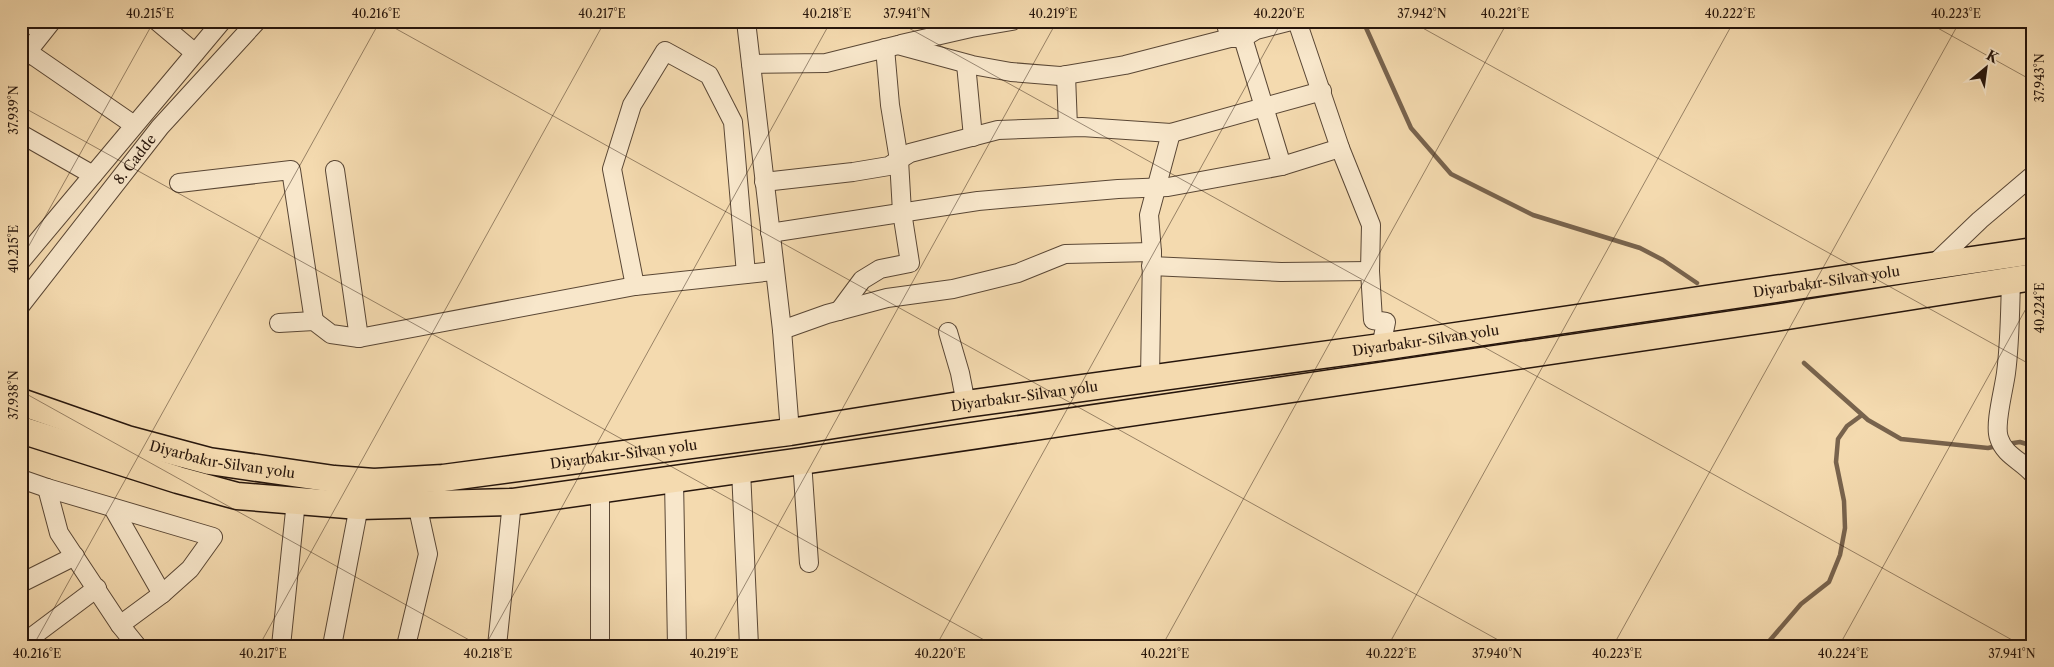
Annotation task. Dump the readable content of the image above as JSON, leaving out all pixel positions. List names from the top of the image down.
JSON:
{
  "streets": {
    "highway": ["Diyarbakır-Silvan yolu"],
    "street": ["8. Cadde"]
  },
  "north": "top right",
  "coordinates": [
    "40.215°E",
    "40.216°E",
    "40.217°E",
    "40.218°E",
    "37.941°N",
    "40.219°E",
    "40.220°E",
    "37.942°N",
    "40.221°E",
    "40.222°E",
    "40.223°E",
    "37.943°N",
    "37.939°N",
    "40.224°E",
    "37.938°N",
    "37.940°N"
  ]
}
